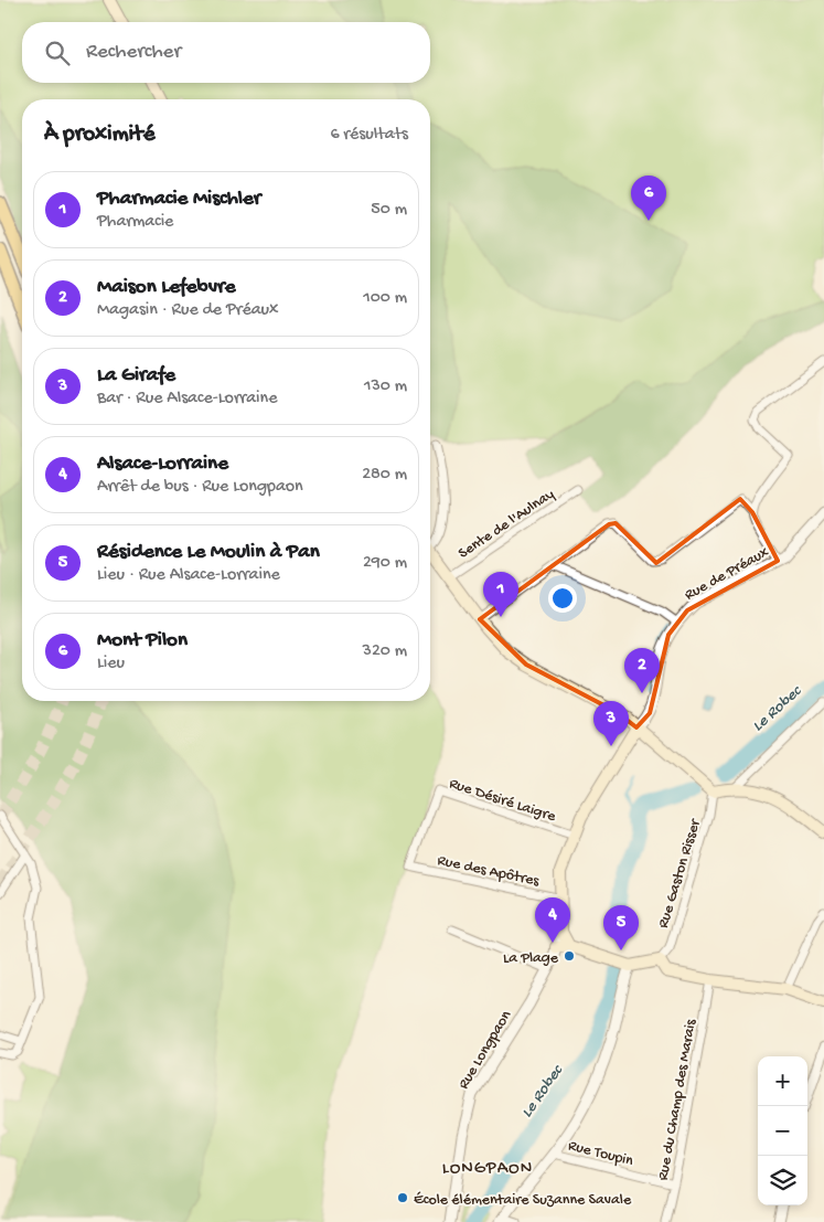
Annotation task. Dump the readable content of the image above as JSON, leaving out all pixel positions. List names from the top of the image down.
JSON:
{
  "streets": {
    "street": [
      "Sente de l'Aulnay",
      "Rue de Préaux",
      "Rue Désiré Laigre",
      "Rue des Apôtres",
      "Rue Gaston Risser",
      "Rue Longpaon",
      "Rue du Champ des Marais",
      "Rue Toupin"
    ]
  },
  "crossings": [
    ["Rue Désiré Laigre", "Rue des Apôtres"],
    ["Rue du Champ des Marais", "Rue Toupin"]
  ],
  "districts": ["LONGPAON"],
  "water": ["Le Robec"],
  "places": ["La Plage", "École élémentaire Suzanne Savale"],
  "page": {
    "search": "Rechercher",
    "heading": ["À proximité", "6 résultats"],
    "list": [
      {
        "mark": "1",
        "name": "Pharmacie Mischler",
        "note": "Pharmacie",
        "value": "50 m"
      },
      {
        "mark": "2",
        "name": "Maison Lefebvre",
        "note": "Magasin · Rue de Préaux",
        "value": "100 m"
      },
      {
        "mark": "3",
        "name": "La Girafe",
        "note": "Bar · Rue Alsace-Lorraine",
        "value": "130 m"
      },
      {
        "mark": "4",
        "name": "Alsace-Lorraine",
        "note": "Arrêt de bus · Rue Longpaon",
        "value": "280 m"
      },
      {
        "mark": "5",
        "name": "Résidence Le Moulin à Pan",
        "note": "Lieu · Rue Alsace-Lorraine",
        "value": "290 m"
      },
      {
        "mark": "6",
        "name": "Mont Pilon",
        "note": "Lieu",
        "value": "320 m"
      }
    ],
    "pins": [
      "6",
      "1",
      "2",
      "3",
      "4",
      "5"
    ],
    "map_buttons": ["+", "−"]
  }
}
